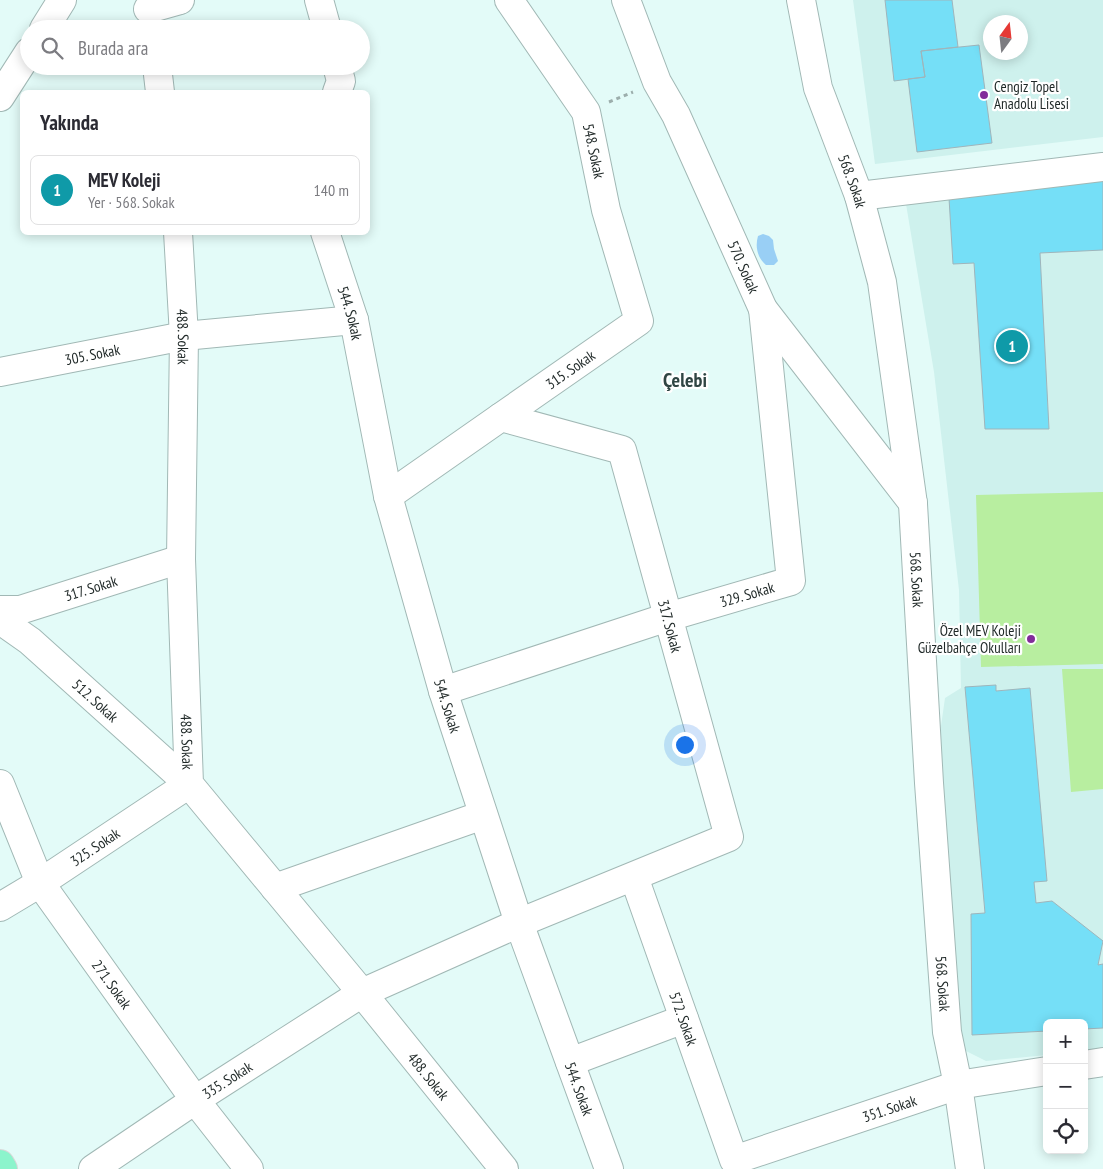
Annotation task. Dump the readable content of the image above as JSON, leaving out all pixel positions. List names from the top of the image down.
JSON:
{
  "streets": {
    "street": [
      "548. Sokak",
      "568. Sokak",
      "570. Sokak",
      "544. Sokak",
      "488. Sokak",
      "305. Sokak",
      "315. Sokak",
      "317. Sokak",
      "329. Sokak",
      "512. Sokak",
      "325. Sokak",
      "271. Sokak",
      "572. Sokak",
      "335. Sokak",
      "351. Sokak"
    ]
  },
  "crossings": [
    ["548. Sokak", "315. Sokak"],
    ["568. Sokak", "570. Sokak"],
    ["568. Sokak", "351. Sokak"],
    ["570. Sokak", "329. Sokak"],
    ["544. Sokak", "305. Sokak"],
    ["544. Sokak", "317. Sokak"],
    ["544. Sokak", "329. Sokak"],
    ["544. Sokak", "335. Sokak"],
    ["488. Sokak", "305. Sokak"],
    ["488. Sokak", "317. Sokak"],
    ["488. Sokak", "512. Sokak"],
    ["488. Sokak", "325. Sokak"],
    ["488. Sokak", "335. Sokak"],
    ["315. Sokak", "317. Sokak"],
    ["317. Sokak", "329. Sokak"],
    ["317. Sokak", "572. Sokak"],
    ["317. Sokak", "335. Sokak"],
    ["512. Sokak", "325. Sokak"],
    ["325. Sokak", "271. Sokak"],
    ["271. Sokak", "335. Sokak"],
    ["572. Sokak", "351. Sokak"]
  ],
  "districts": ["Çelebi"],
  "places": ["Cengiz Topel Anadolu Lisesi", "Özel MEV Koleji Güzelbahçe Okulları"],
  "north": "top",
  "page": {
    "search": "Burada ara",
    "heading": "Yakında",
    "list": [
      {
        "mark": "1",
        "name": "MEV Koleji",
        "note": "Yer · 568. Sokak",
        "value": "140 m"
      }
    ],
    "pins": "1",
    "map_buttons": ["+", "−"]
  }
}
